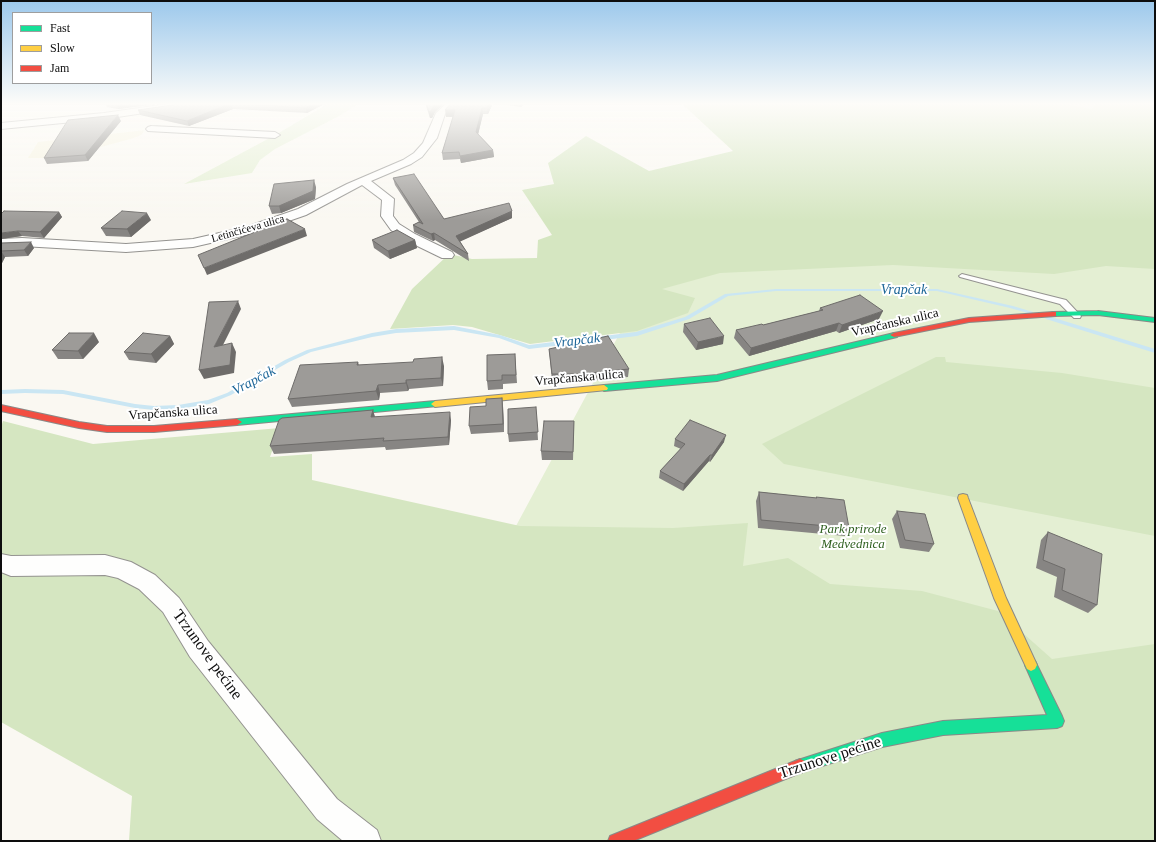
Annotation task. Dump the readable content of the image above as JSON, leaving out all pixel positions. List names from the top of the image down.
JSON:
{
  "streets": {
    "street": ["Letinčićeva ulica", "Vrapčanska ulica", "Trzunove pećine"]
  },
  "water": ["Vrapčak"],
  "parks": ["Park prirode Medvednica"],
  "legend": ["Fast", "Slow", "Jam"]
}
